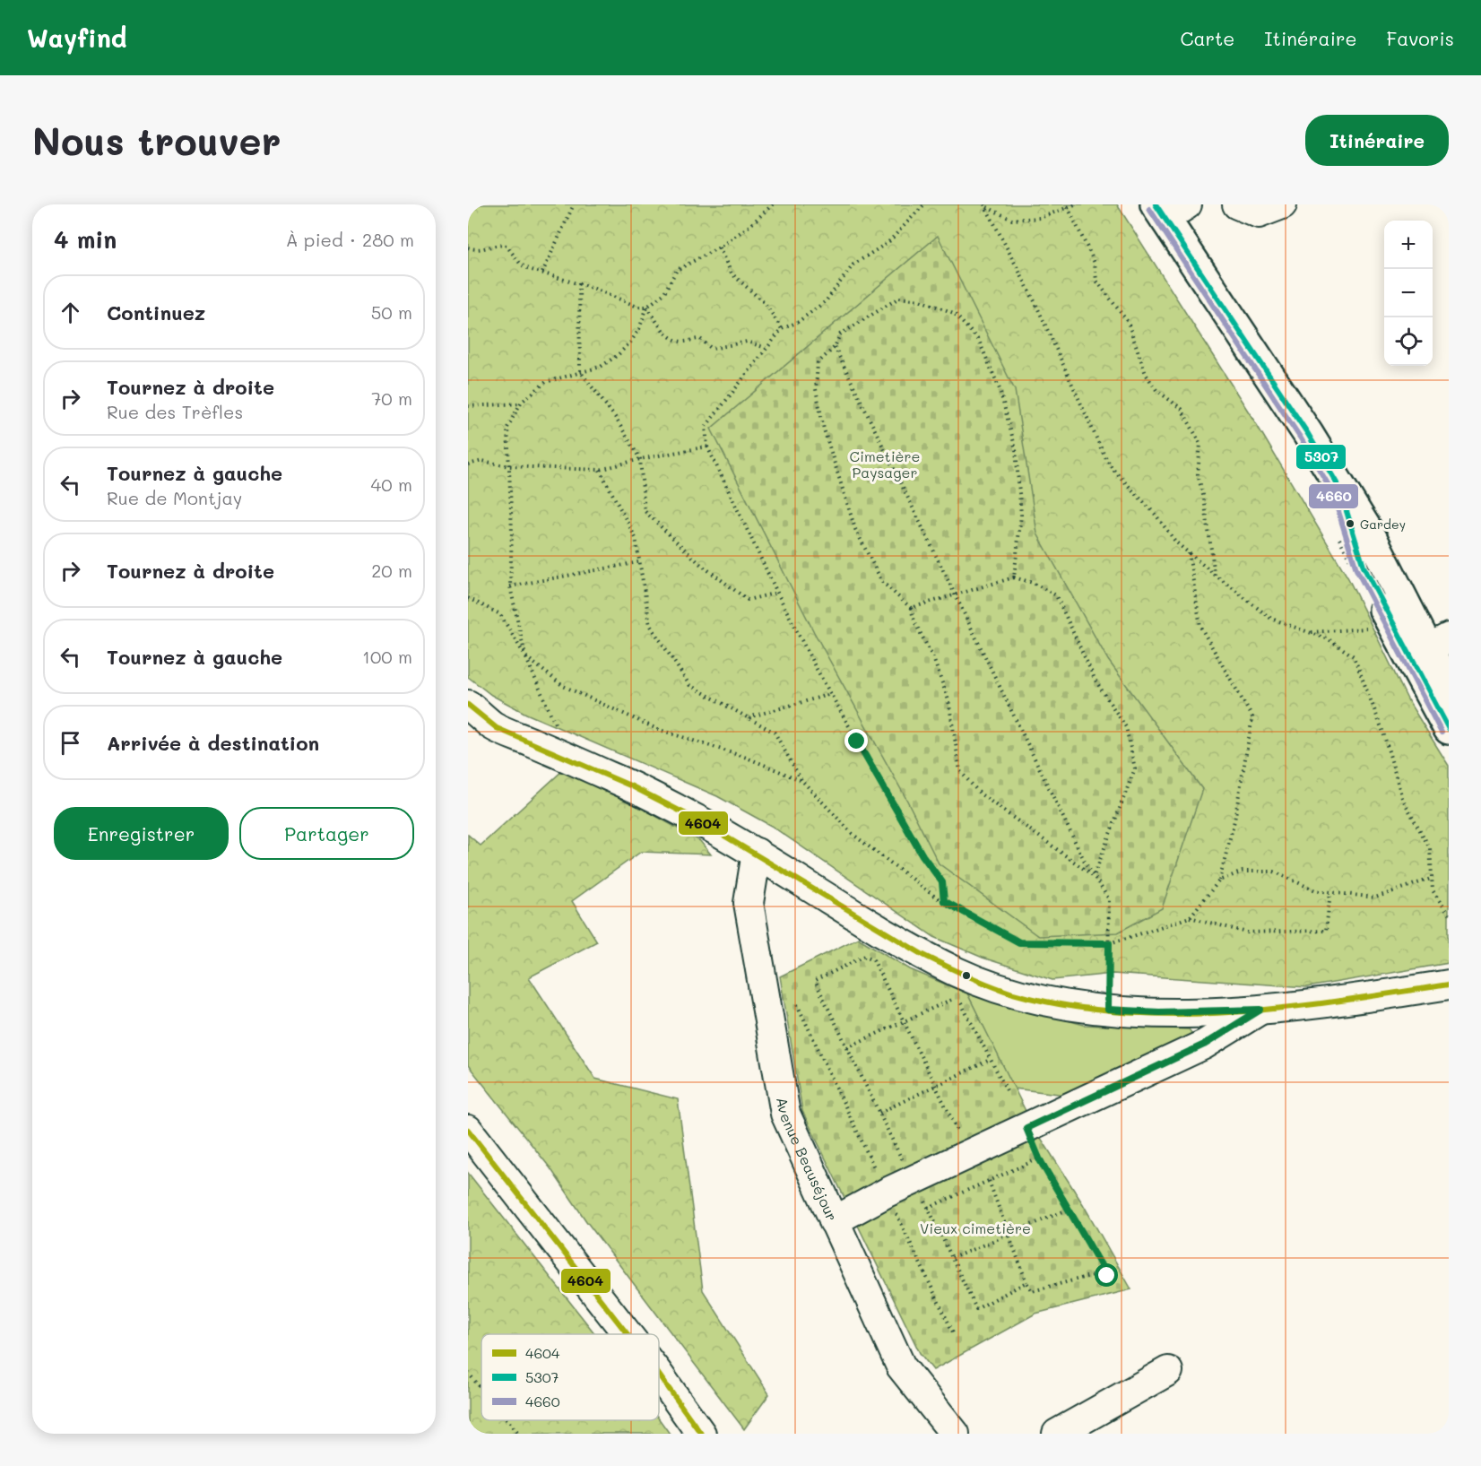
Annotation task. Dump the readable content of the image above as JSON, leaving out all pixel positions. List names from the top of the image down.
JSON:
{
  "streets": {
    "street": ["Avenue Beauséjour"]
  },
  "parks": ["Cimetière Paysager", "Vieux cimetière"],
  "places": ["Gardey"],
  "lines": ["transit line 5307", "transit line 4660", "transit line 4604"],
  "legend": ["4604", "5307", "4660"],
  "page": {
    "header": "Wayfind",
    "nav": ["Carte", "Itinéraire", "Favoris"],
    "buttons": [
      "Itinéraire",
      ["Enregistrer", "Partager"]
    ],
    "title": "Nous trouver",
    "heading": ["4 min", "À pied · 280 m"],
    "map_buttons": ["+", "−"],
    "list": [
      ["Continuez", "50 m"],
      ["Tournez à droite", "Rue des Trèfles", "70 m"],
      ["Tournez à gauche", "Rue de Montjay", "40 m"],
      ["Tournez à droite", "20 m"],
      ["Tournez à gauche", "100 m"],
      "Arrivée à destination"
    ]
  }
}
